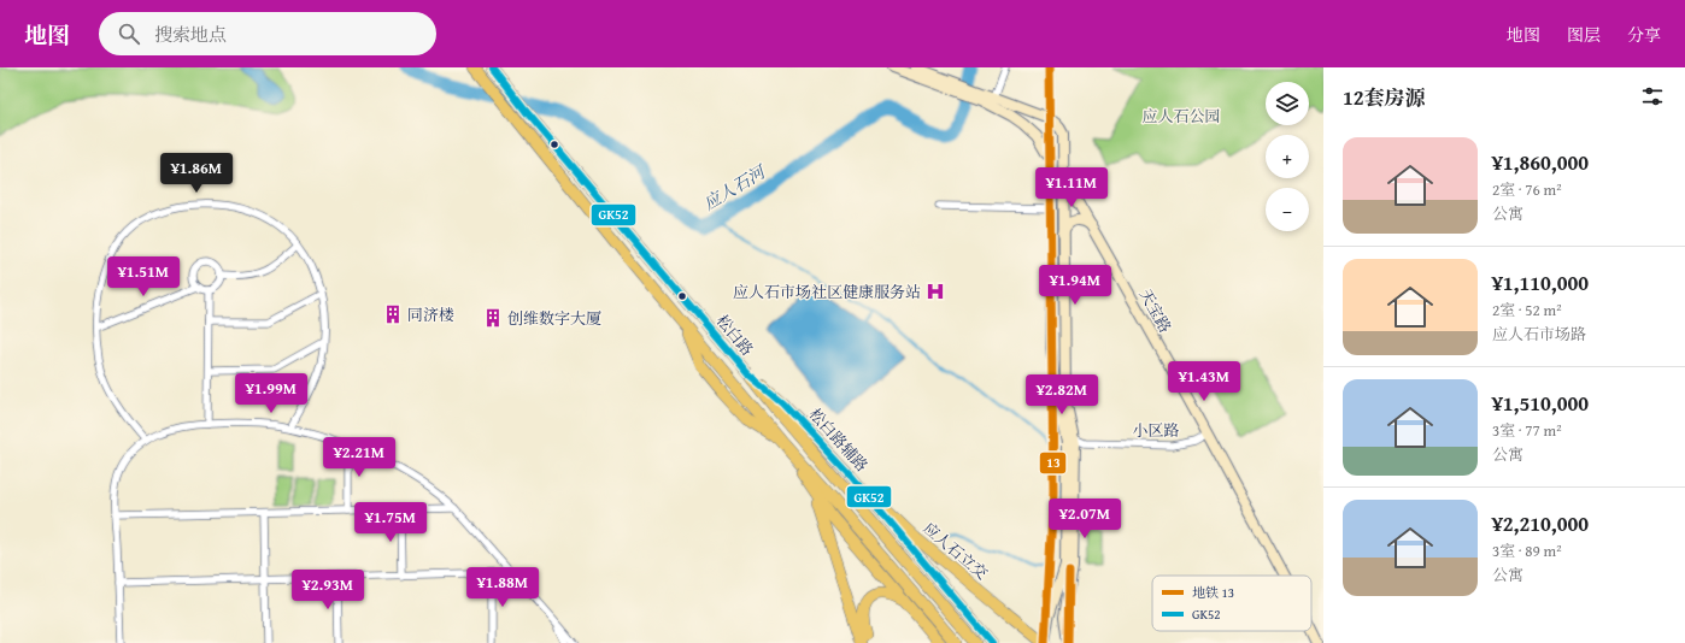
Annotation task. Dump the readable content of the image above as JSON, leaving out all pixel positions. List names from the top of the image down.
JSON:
{
  "streets": {
    "main road": ["松白路", "松白路辅路", "应人石立交"],
    "street": ["天宝路", "小区路"]
  },
  "crossings": [
    ["天宝路", "小区路"],
    ["松白路", "松白路辅路"],
    ["松白路辅路", "应人石立交"]
  ],
  "water": ["应人石河"],
  "parks": ["应人石公园"],
  "places": {
    "hospital": ["应人石市场社区健康服务站"],
    "building": ["同济楼", "创维数字大厦"]
  },
  "lines": ["metro line 13", "transit line GK52"],
  "legend": ["地铁 13", "GK52"],
  "page": {
    "header": "地图",
    "search": "搜索地点",
    "nav": ["地图", "图层", "分享"],
    "heading": "12套房源",
    "map_buttons": ["+", "−"],
    "list": [
      {
        "name": "¥1,860,000",
        "note": "2室 · 76 m² · 公寓"
      },
      {
        "name": "¥1,110,000",
        "note": "2室 · 52 m² · 应人石市场路"
      },
      {
        "name": "¥1,510,000",
        "note": "3室 · 77 m² · 公寓"
      },
      {
        "name": "¥2,210,000",
        "note": "3室 · 89 m² · 公寓"
      }
    ],
    "price": [
      "¥1.86M",
      "¥1.11M",
      "¥1.51M",
      "¥1.94M",
      "¥1.43M",
      "¥1.99M",
      "¥2.82M",
      "¥2.21M",
      "¥2.07M",
      "¥1.75M",
      "¥1.88M",
      "¥2.93M"
    ]
  }
}
